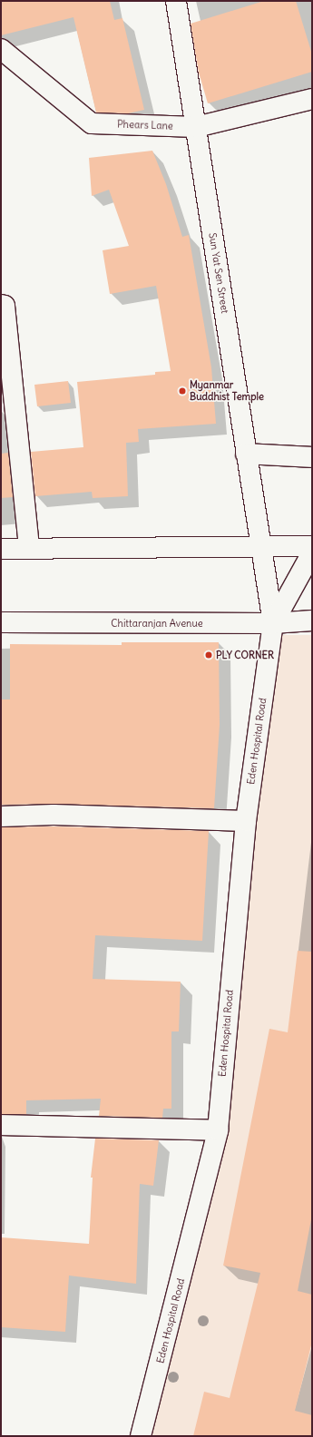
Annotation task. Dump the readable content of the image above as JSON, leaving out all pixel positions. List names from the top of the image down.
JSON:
{
  "streets": {
    "street": [
      "Phears Lane",
      "Sun Yat Sen Street",
      "Chittaranjan Avenue",
      "Eden Hospital Road"
    ]
  },
  "crossings": [
    ["Phears Lane", "Sun Yat Sen Street"],
    ["Sun Yat Sen Street", "Chittaranjan Avenue"],
    ["Sun Yat Sen Street", "Eden Hospital Road"],
    ["Chittaranjan Avenue", "Eden Hospital Road"]
  ],
  "places": ["Myanmar Buddhist Temple", "PLY CORNER"]
}
